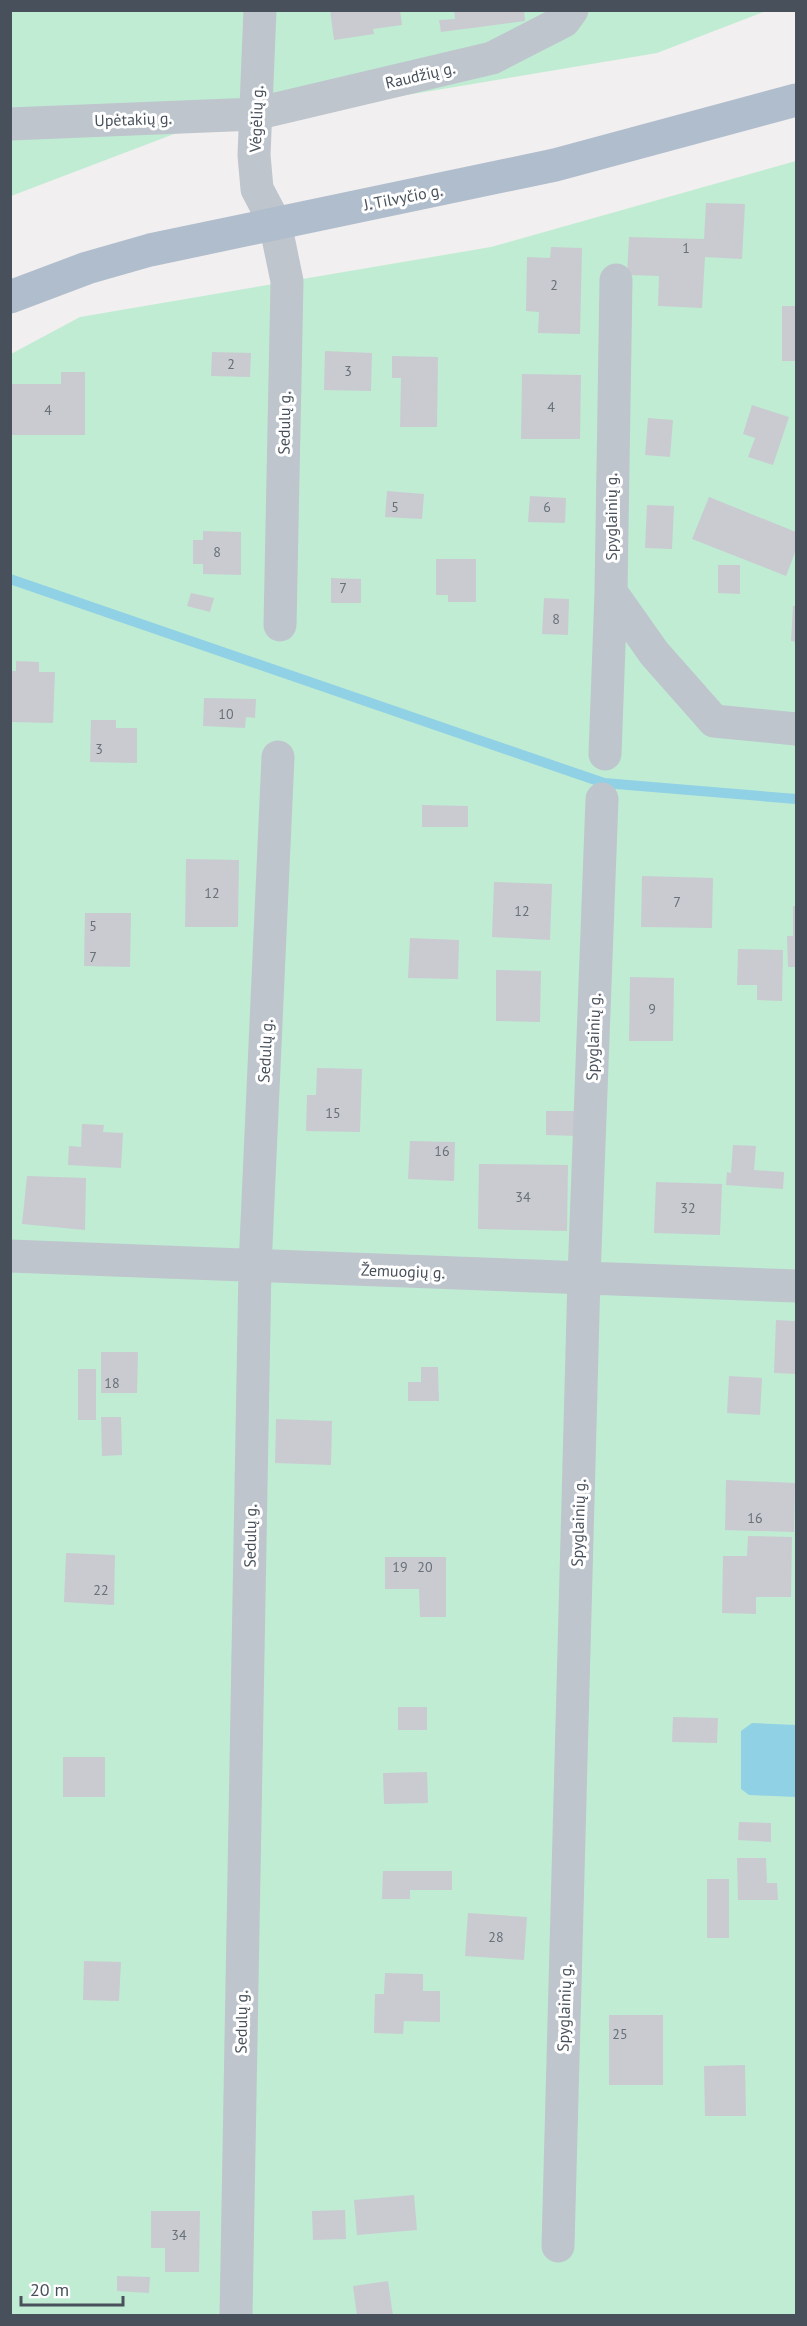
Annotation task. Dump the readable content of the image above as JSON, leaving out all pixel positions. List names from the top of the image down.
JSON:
{
  "streets": {
    "main road": ["J. Tilvyčio g."],
    "street": [
      "Raudžių g.",
      "Upėtakių g.",
      "Vėgėlių g.",
      "Sedulų g.",
      "Spyglainių g.",
      "Žemuogių g."
    ]
  },
  "crossings": [
    ["Raudžių g.", "Upėtakių g."],
    ["Raudžių g.", "Vėgėlių g."],
    ["Upėtakių g.", "Vėgėlių g."],
    ["Vėgėlių g.", "J. Tilvyčio g."],
    ["Vėgėlių g.", "Sedulų g."],
    ["J. Tilvyčio g.", "Sedulų g."],
    ["Sedulų g.", "Žemuogių g."],
    ["Spyglainių g.", "Žemuogių g."]
  ],
  "house_numbers": [
    "1",
    "2",
    "2",
    "3",
    "4",
    "4",
    "5",
    "6",
    "8",
    "7",
    "8",
    "10",
    "3",
    "12",
    "7",
    "12",
    "5",
    "7",
    "9",
    "15",
    "16",
    "34",
    "32",
    "18",
    "16",
    "19",
    "20",
    "22",
    "28",
    "25",
    "34"
  ],
  "scale_bar": "20 m"
}
